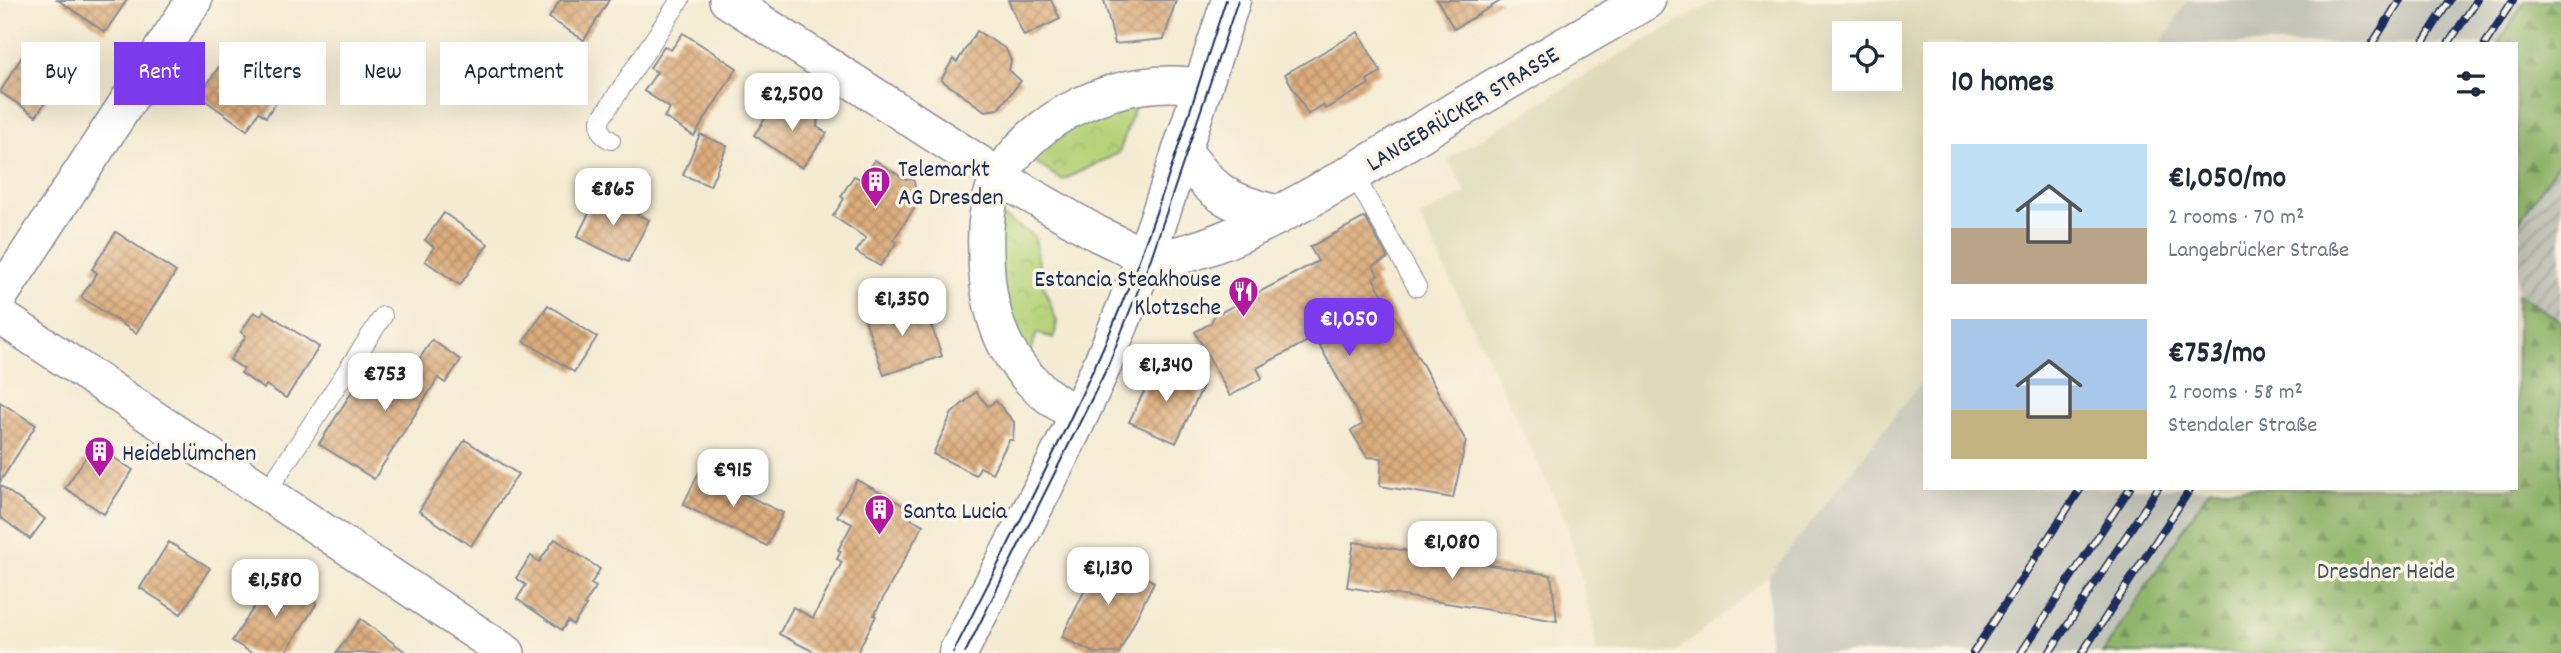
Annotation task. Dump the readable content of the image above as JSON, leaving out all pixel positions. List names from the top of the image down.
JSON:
{
  "streets": {
    "main road": ["LANGEBRÜCKER STRASSE"]
  },
  "parks": ["Dresdner Heide"],
  "places": {
    "building": ["Telemarkt AG Dresden", "Heideblümchen", "Santa Lucia"],
    "restaurant": ["Estancia Steakhouse Klotzsche"]
  },
  "page": {
    "chip": [
      "Buy",
      "Rent",
      "Filters",
      "New",
      "Apartment"
    ],
    "heading": "10 homes",
    "price": [
      "€2,500",
      "€865",
      "€1,350",
      "€1,050",
      "€1,340",
      "€753",
      "€915",
      "€1,080",
      "€1,130",
      "€1,580"
    ],
    "list": [
      {
        "name": "€1,050/mo",
        "note": "2 rooms · 70 m² · Langebrücker Straße"
      },
      {
        "name": "€753/mo",
        "note": "2 rooms · 58 m² · Stendaler Straße"
      }
    ]
  }
}
